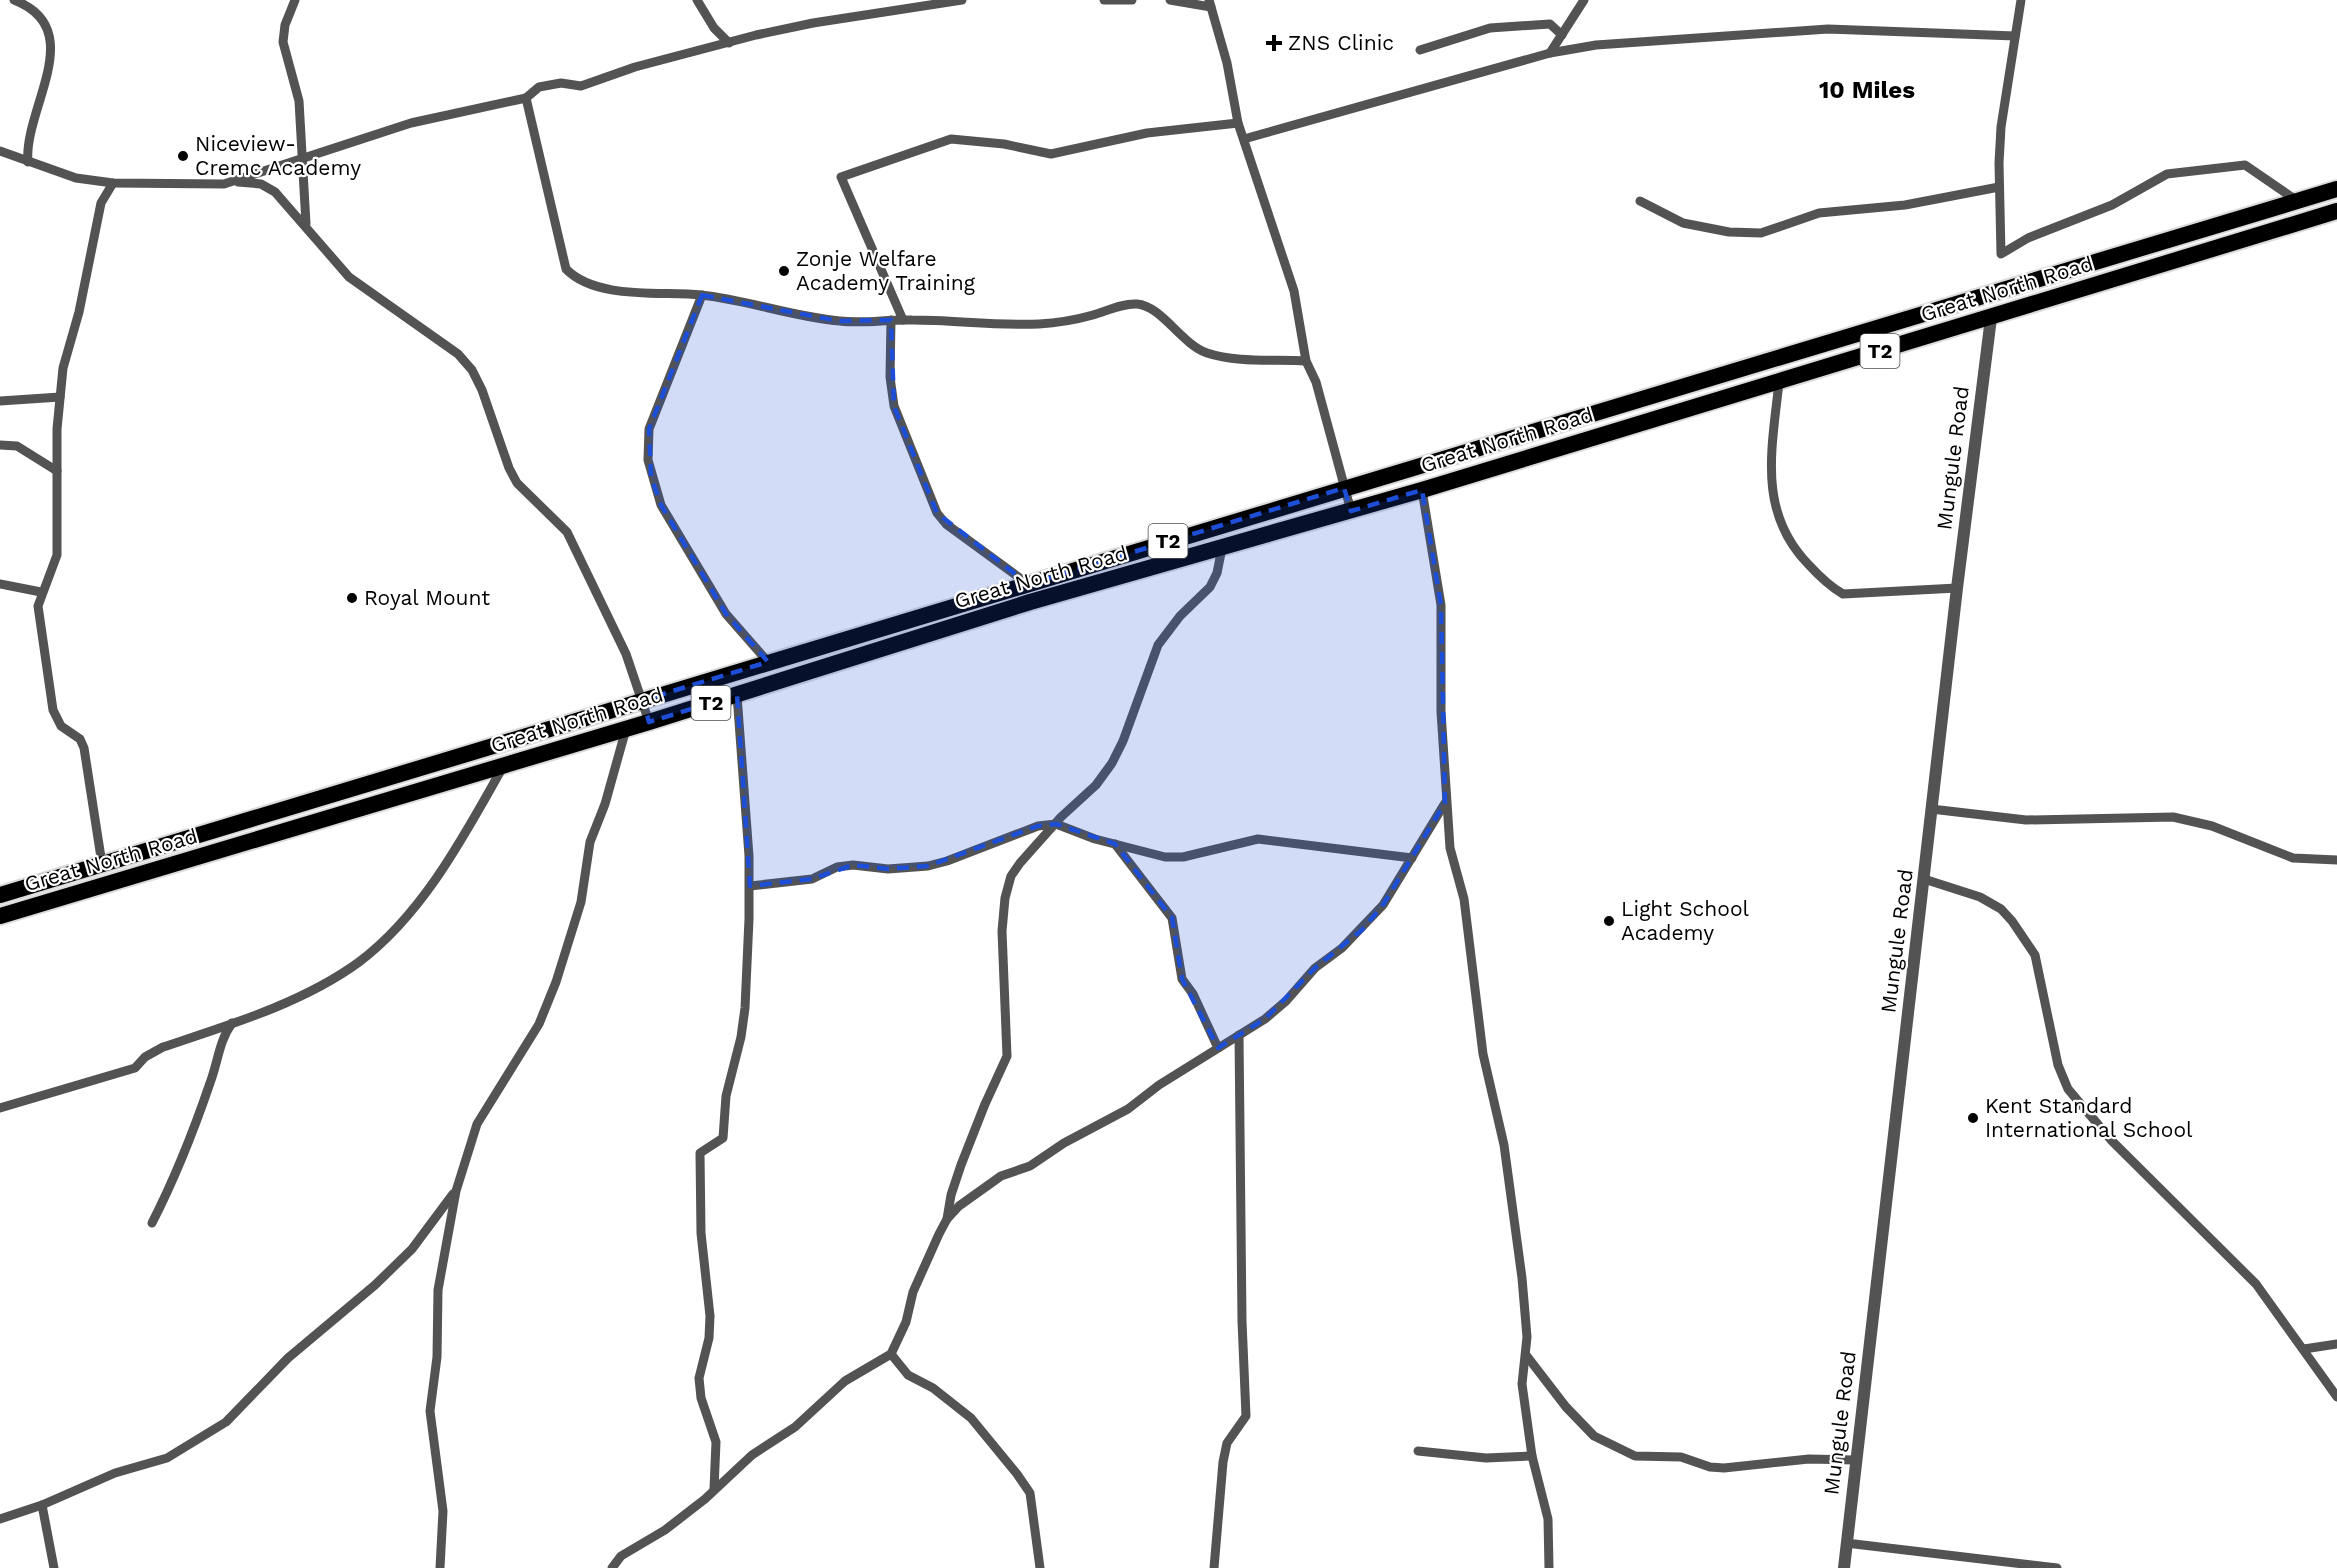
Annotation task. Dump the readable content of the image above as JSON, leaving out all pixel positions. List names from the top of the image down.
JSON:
{
  "streets": {
    "highway": ["Great North Road", "T2"],
    "street": ["Mungule Road"]
  },
  "crossings": [
    ["Great North Road", "Mungule Road"]
  ],
  "districts": ["10 Miles"],
  "places": {
    "health": ["ZNS Clinic"],
    "other": [
      "Niceview- Cremc Academy",
      "Zonje Welfare Academy Training",
      "Royal Mount",
      "Light School Academy",
      "Kent Standard International School"
    ]
  }
}
